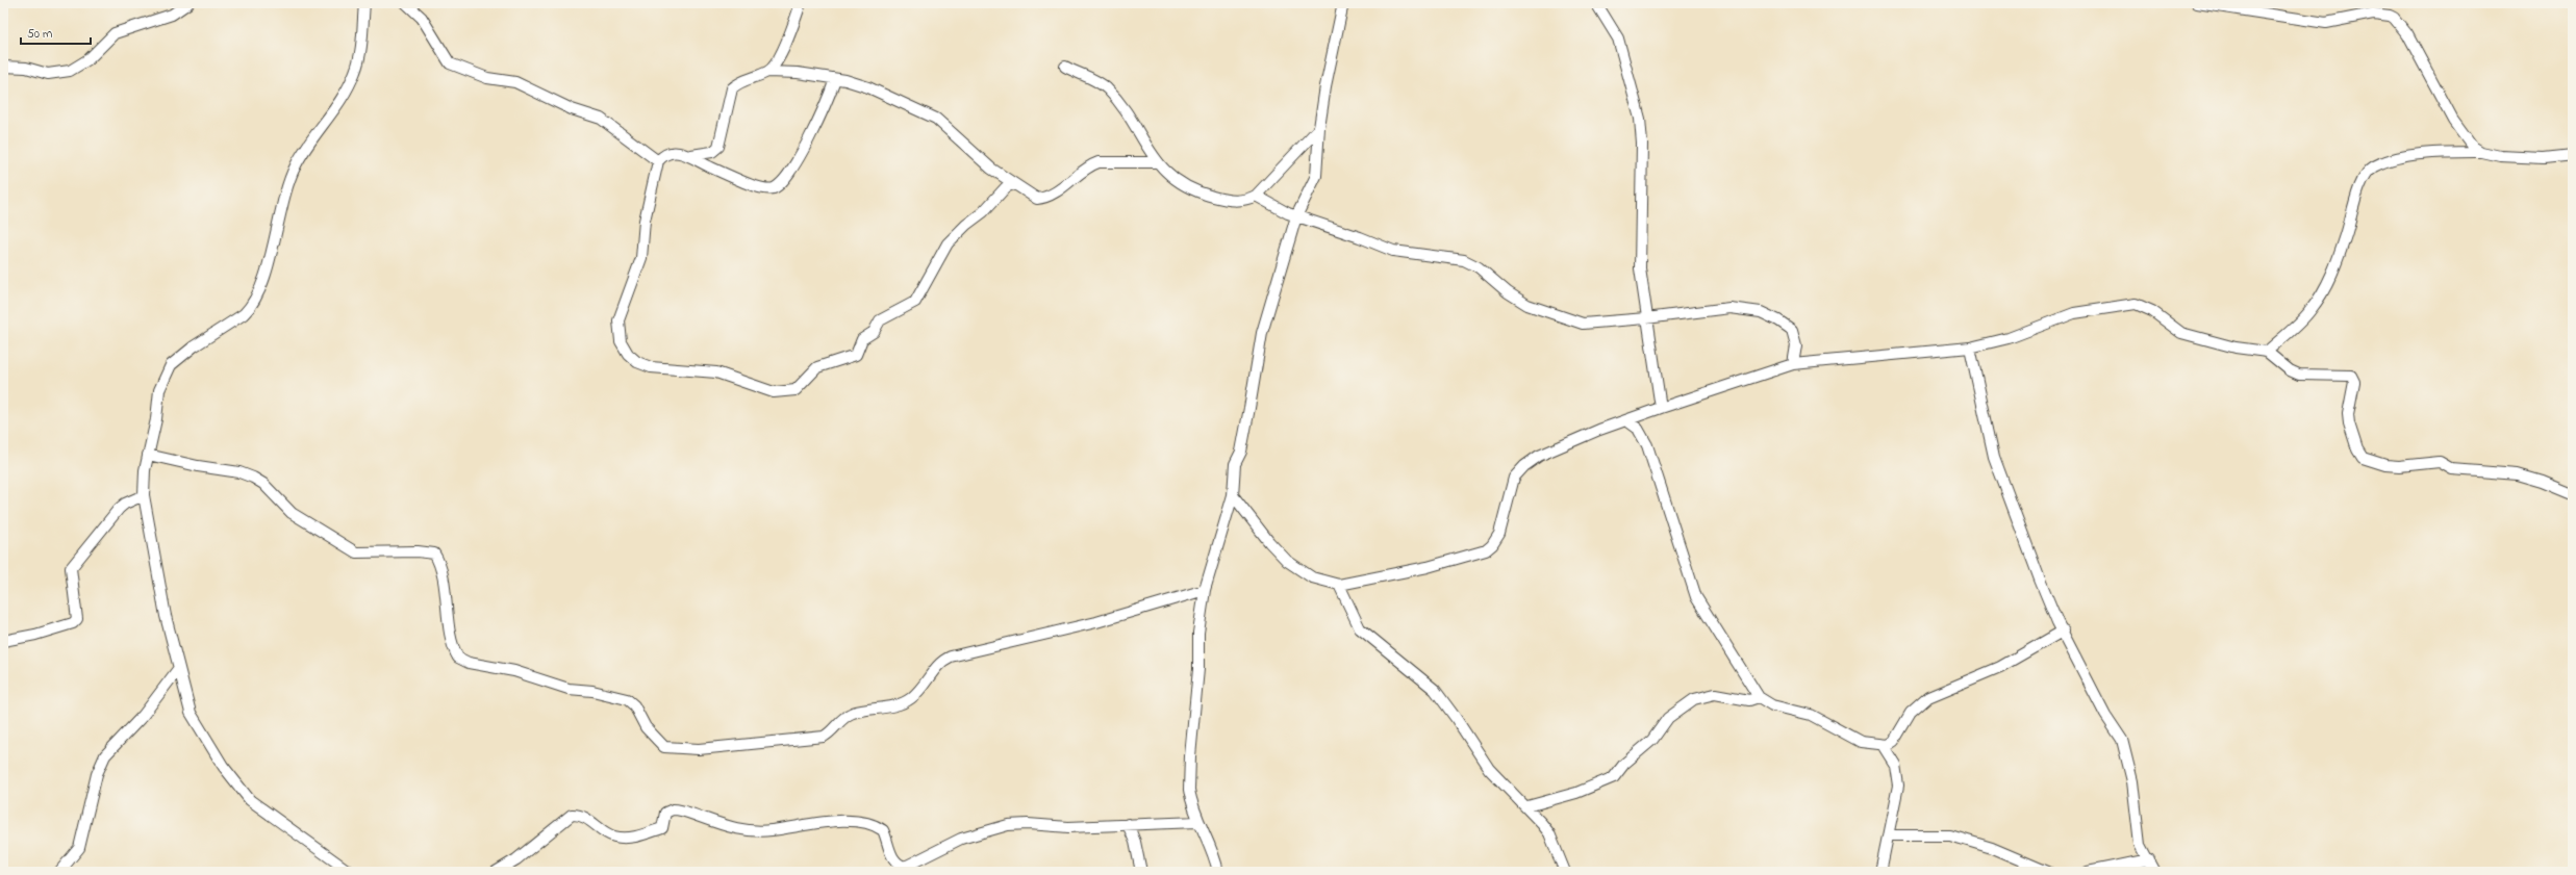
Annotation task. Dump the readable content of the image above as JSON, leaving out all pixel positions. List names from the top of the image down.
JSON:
{
  "scale_bar": "50 m"
}
